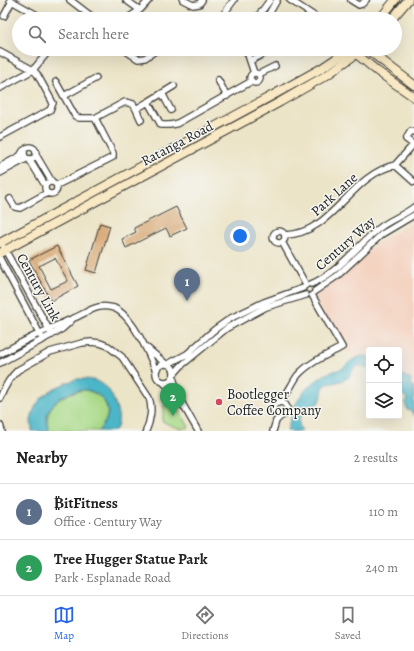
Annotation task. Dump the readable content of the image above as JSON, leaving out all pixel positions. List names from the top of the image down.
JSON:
{
  "streets": {
    "main road": ["Ratanga Road"],
    "street": ["Park Lane", "Century Way", "Century Link"]
  },
  "crossings": [
    ["Ratanga Road", "Century Link"]
  ],
  "places": ["Bootlegger Coffee Company"],
  "page": {
    "search": "Search here",
    "pins": ["1", "2"],
    "heading": ["Nearby", "2 results"],
    "list": [
      {
        "mark": "1",
        "name": "₿itFitness",
        "note": "Office · Century Way",
        "value": "110 m"
      },
      {
        "mark": "2",
        "name": "Tree Hugger Statue Park",
        "note": "Park · Esplanade Road",
        "value": "240 m"
      }
    ],
    "nav": ["Map", "Directions", "Saved"]
  }
}
